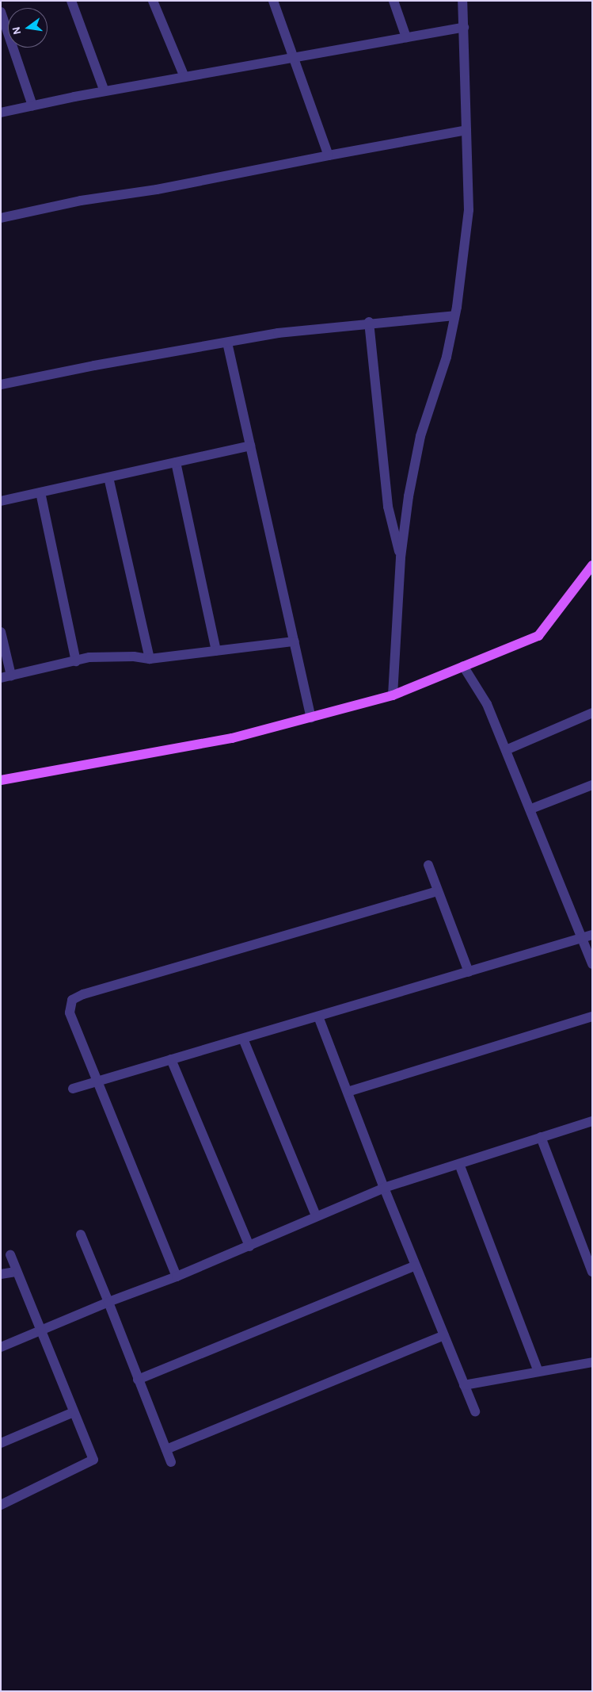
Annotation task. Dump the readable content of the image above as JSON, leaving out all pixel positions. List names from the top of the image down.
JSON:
{
  "north": "left"
}
